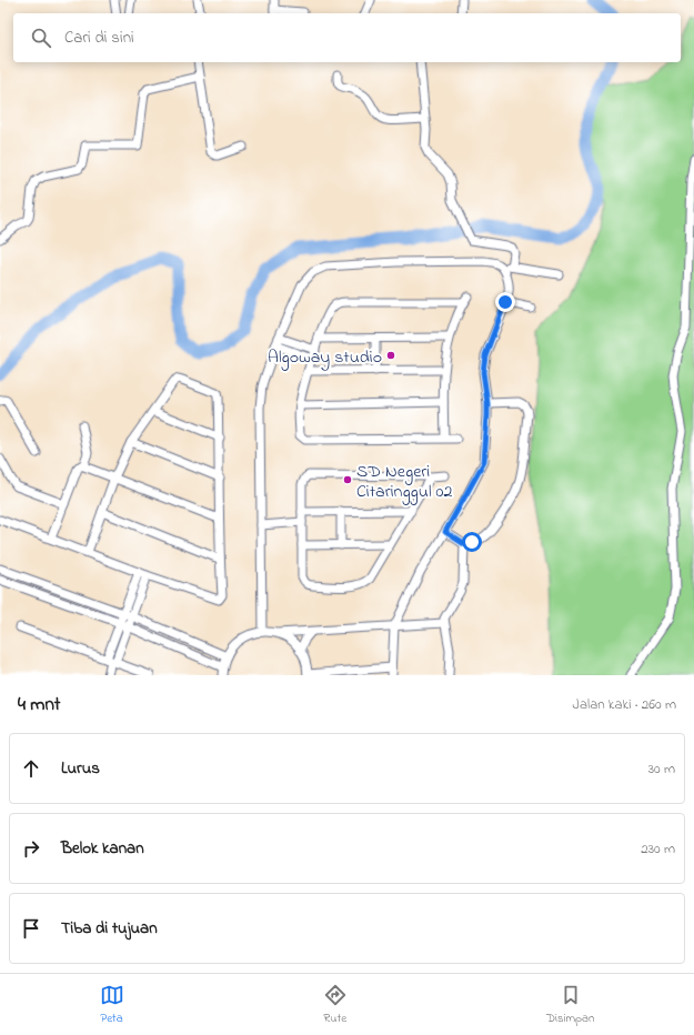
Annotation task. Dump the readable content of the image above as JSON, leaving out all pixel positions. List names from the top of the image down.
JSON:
{
  "places": ["Algoway studio", "SD Negeri Citaringgul 02"],
  "page": {
    "search": "Cari di sini",
    "heading": ["4 mnt", "Jalan kaki · 260 m"],
    "list": [
      ["Lurus", "30 m"],
      ["Belok kanan", "230 m"],
      "Tiba di tujuan"
    ],
    "nav": ["Peta", "Rute", "Disimpan"]
  }
}
